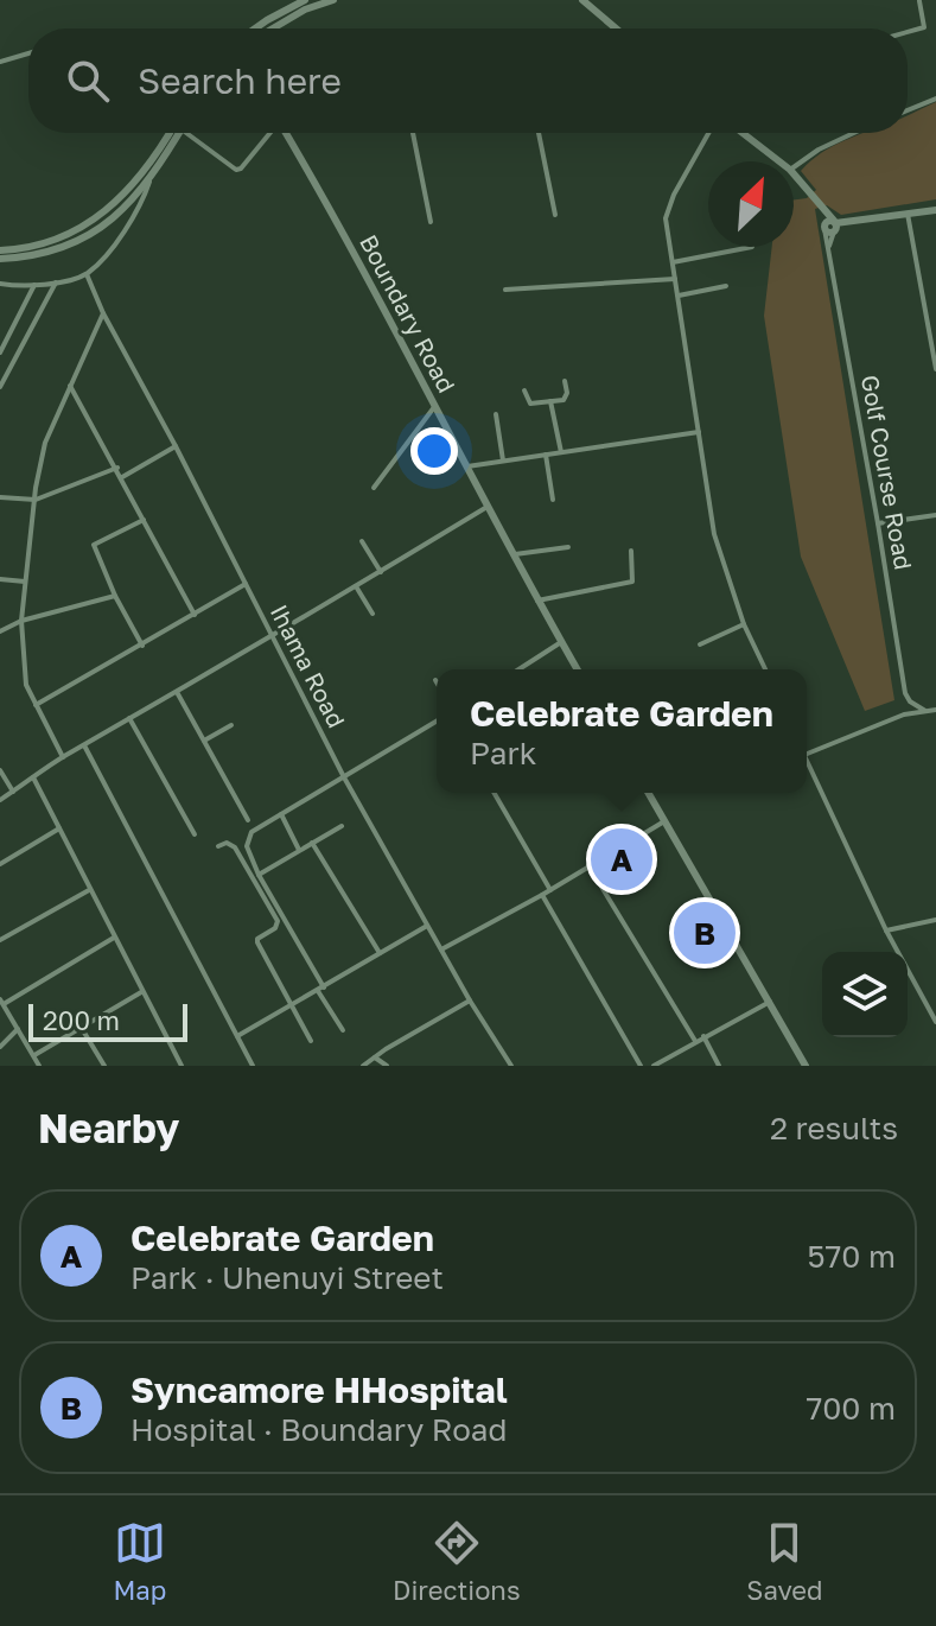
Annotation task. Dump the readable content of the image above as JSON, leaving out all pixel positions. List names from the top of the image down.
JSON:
{
  "streets": {
    "street": ["Boundary Road", "Golf Course Road", "Ihama Road"]
  },
  "scale_bar": "200 m",
  "north": "top right",
  "page": {
    "search": "Search here",
    "popup": ["Celebrate Garden", "Park"],
    "pins": ["A", "B"],
    "scale": "200 m",
    "heading": ["Nearby", "2 results"],
    "list": [
      {
        "mark": "A",
        "name": "Celebrate Garden",
        "note": "Park · Uhenuyi Street",
        "value": "570 m"
      },
      {
        "mark": "B",
        "name": "Syncamore HHospital",
        "note": "Hospital · Boundary Road",
        "value": "700 m"
      }
    ],
    "nav": ["Map", "Directions", "Saved"]
  }
}
